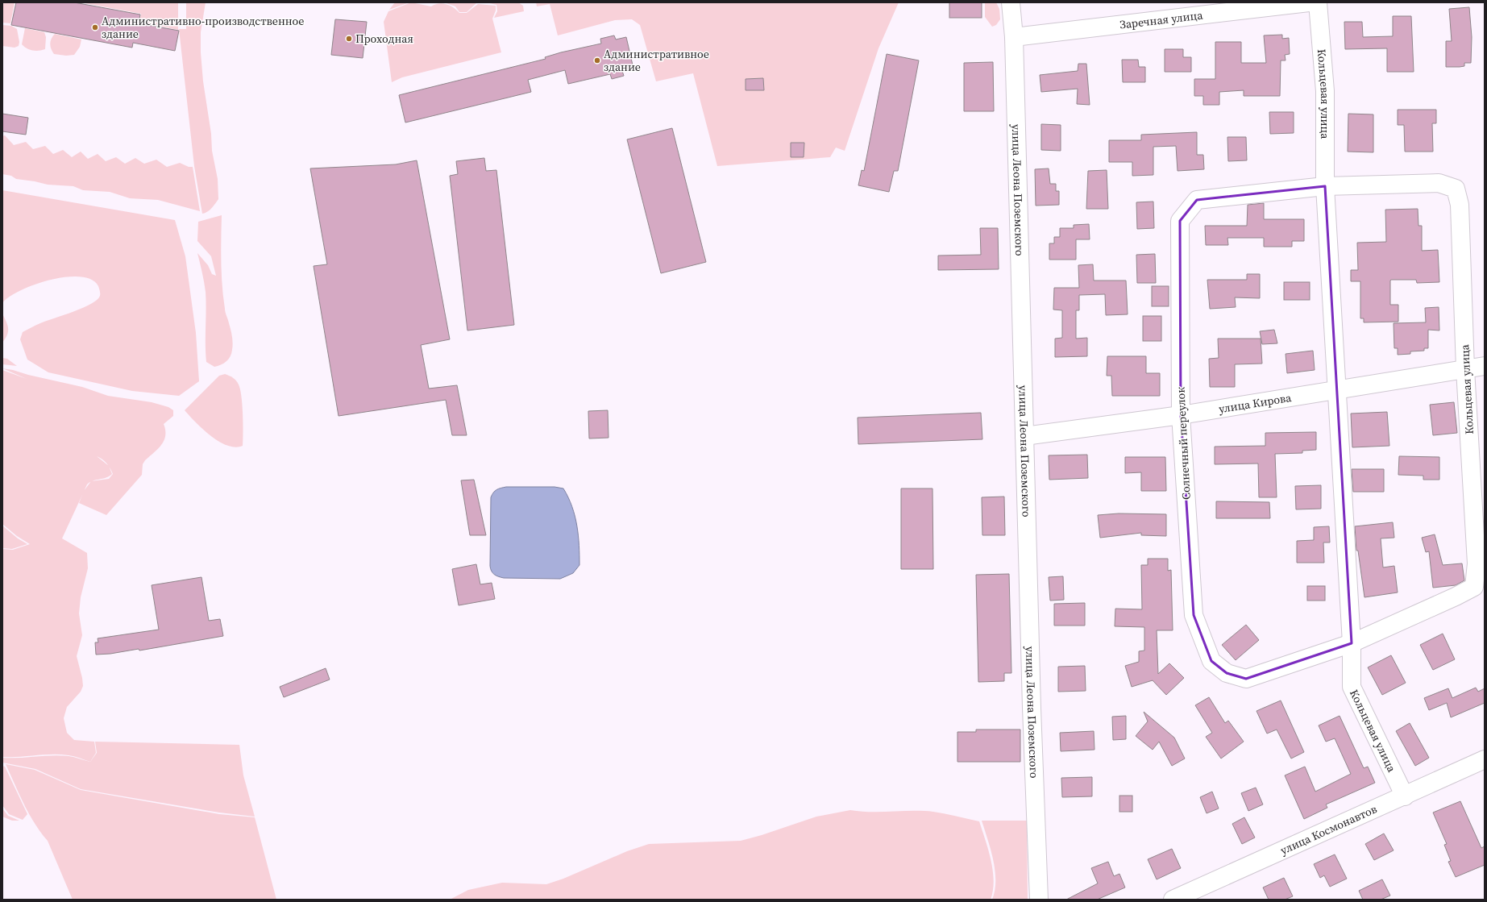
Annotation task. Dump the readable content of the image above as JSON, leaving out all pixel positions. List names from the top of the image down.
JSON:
{
  "streets": {
    "street": [
      "Заречная улица",
      "Кольцевая улица",
      "улица Леона Поземского",
      "улица Кирова",
      "Солнечный переулок",
      "улица Космонавтов"
    ]
  },
  "crossings": [
    ["Заречная улица", "улица Леона Поземского"],
    ["Кольцевая улица", "улица Кирова"],
    ["Кольцевая улица", "Солнечный переулок"],
    ["Кольцевая улица", "улица Космонавтов"],
    ["улица Леона Поземского", "улица Кирова"],
    ["улица Кирова", "Солнечный переулок"]
  ],
  "places": ["Административно-производственное здание", "Проходная", "Административное здание"]
}
